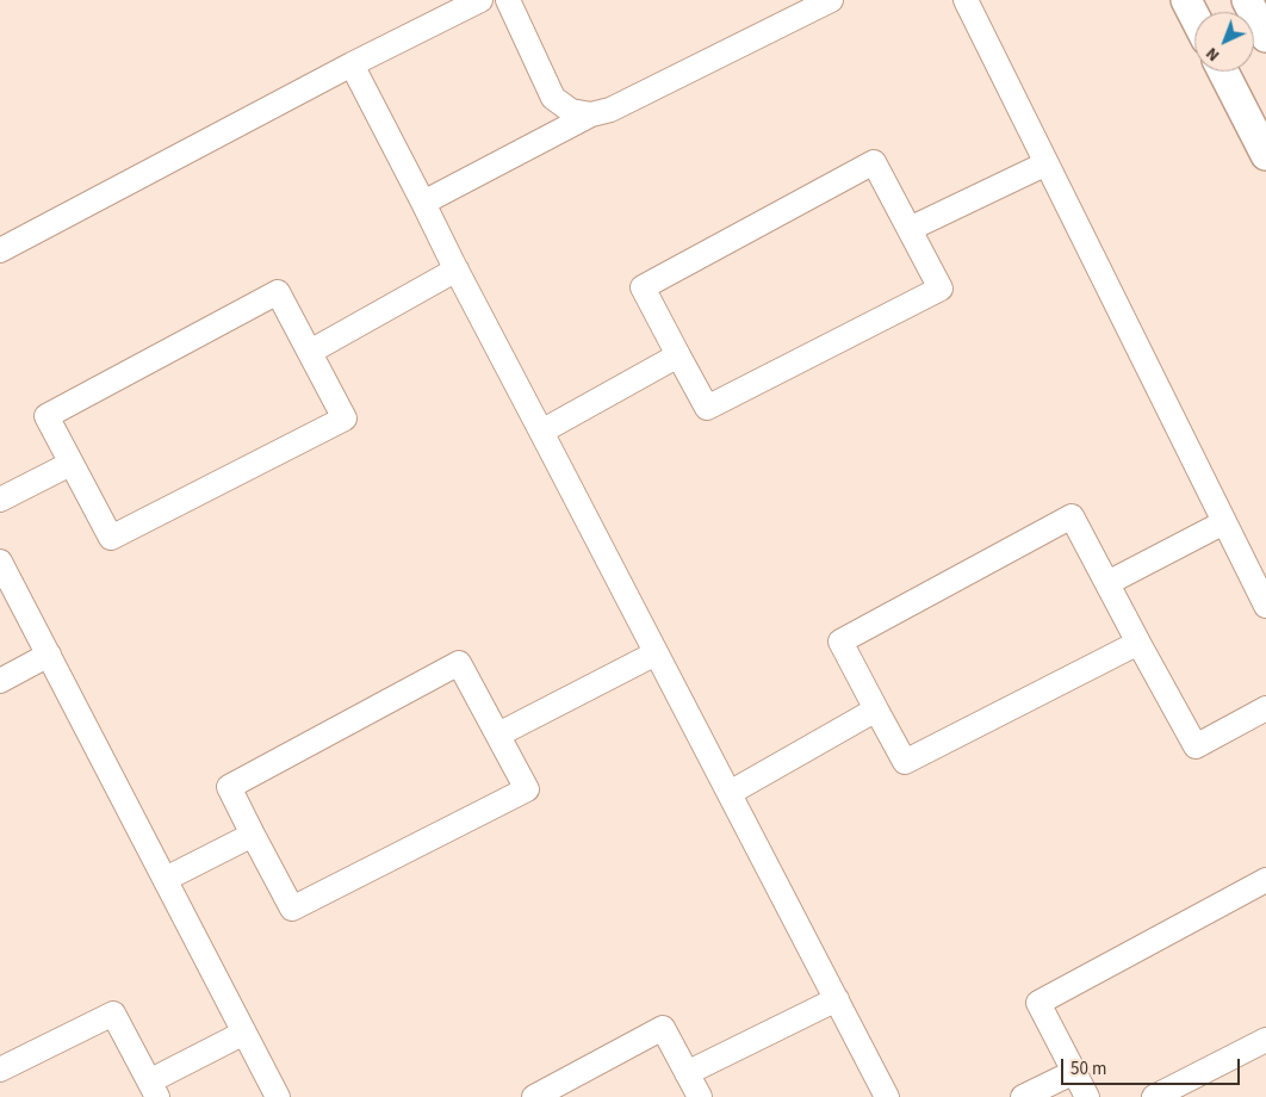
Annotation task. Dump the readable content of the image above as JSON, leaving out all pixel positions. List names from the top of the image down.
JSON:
{
  "scale_bar": "50 m",
  "north": "bottom left"
}
